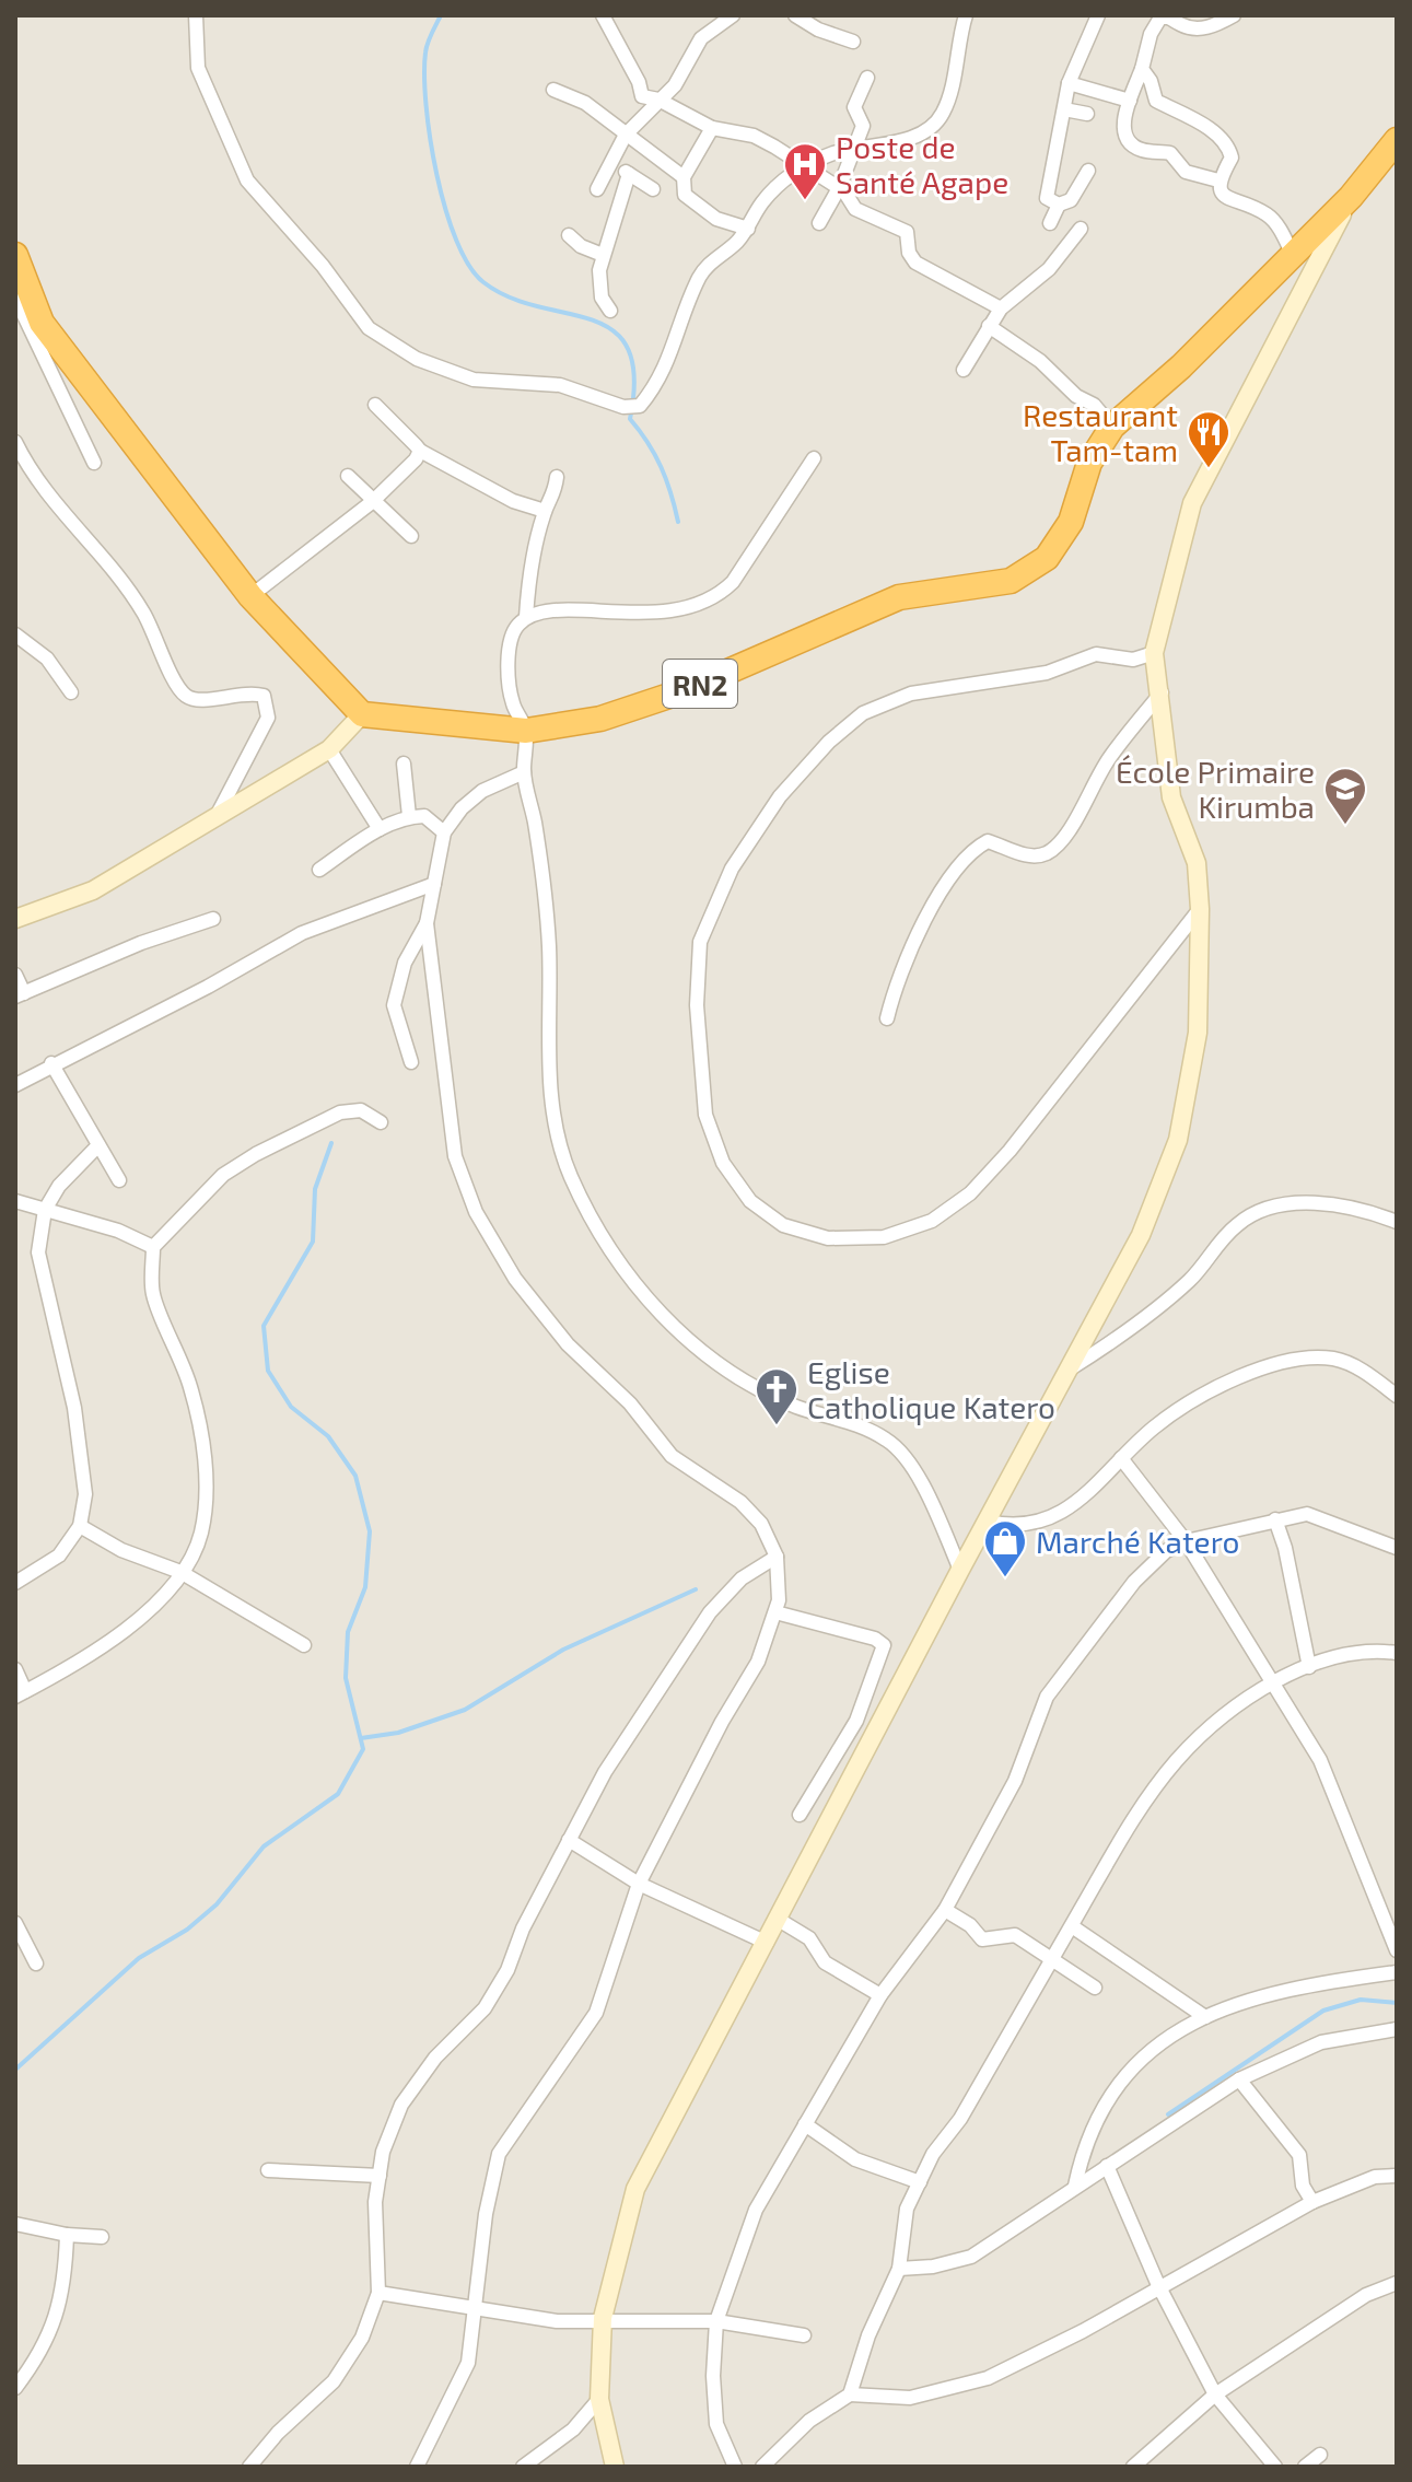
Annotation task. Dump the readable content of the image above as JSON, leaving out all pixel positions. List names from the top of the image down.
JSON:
{
  "streets": {
    "highway": ["RN2"]
  },
  "places": {
    "hospital": ["Poste de Santé Agape"],
    "restaurant": ["Restaurant Tam-tam"],
    "school or university": ["École Primaire Kirumba"],
    "church": ["Eglise Catholique Katero"],
    "shop": ["Marché Katero"]
  }
}
